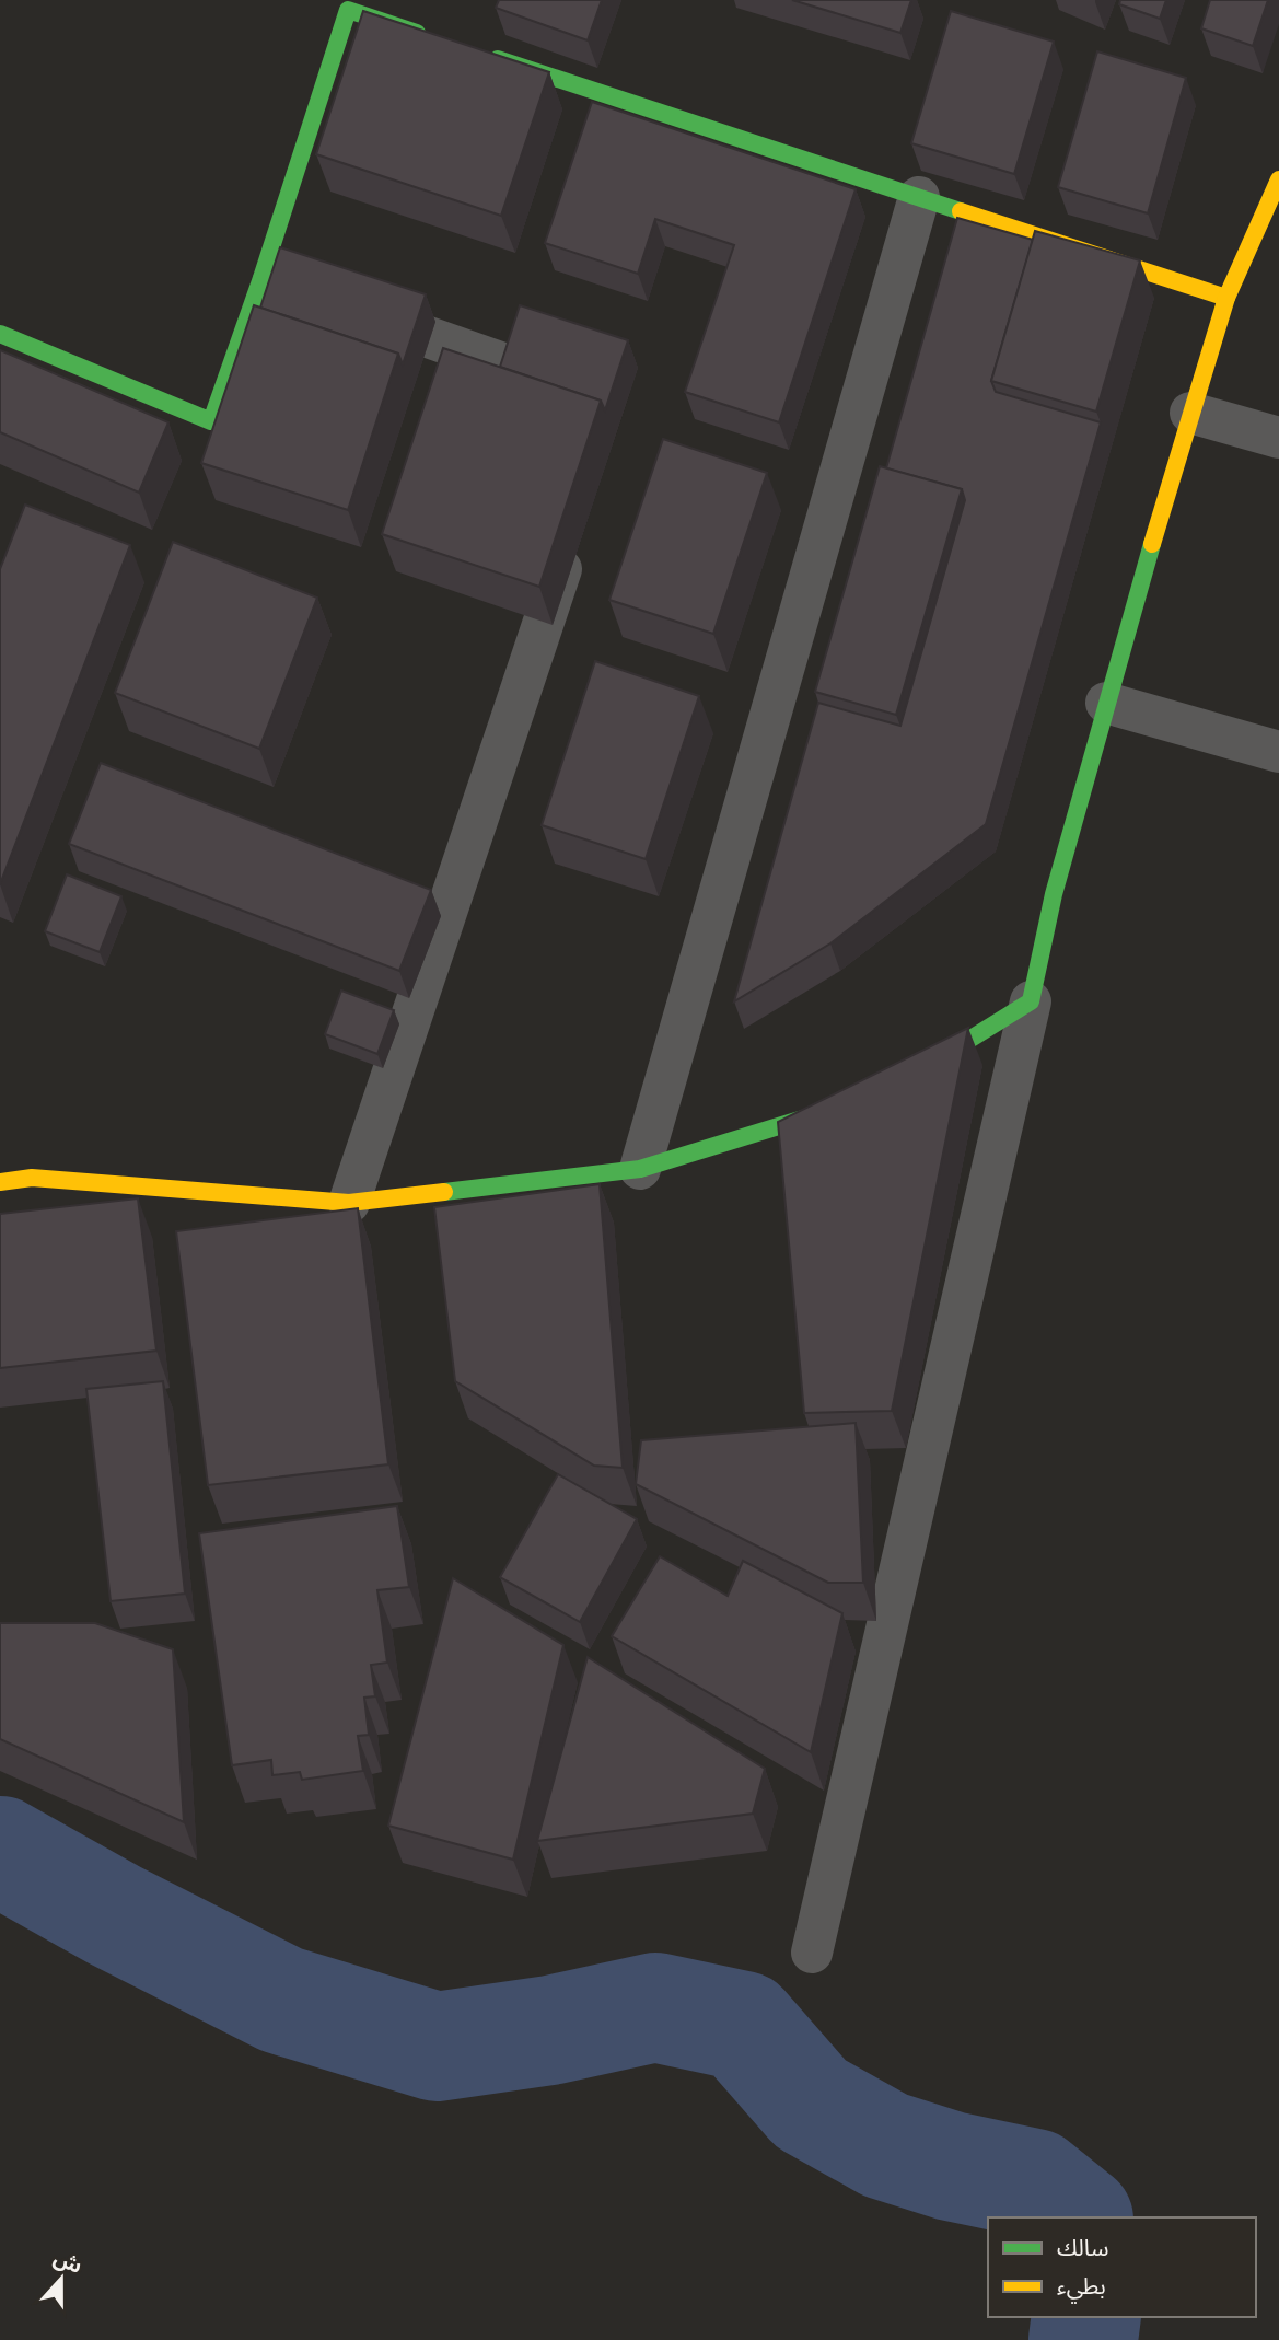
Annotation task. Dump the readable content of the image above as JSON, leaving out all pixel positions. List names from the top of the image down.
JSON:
{
  "legend": ["سالك", "بطيء"],
  "north": "top"
}
